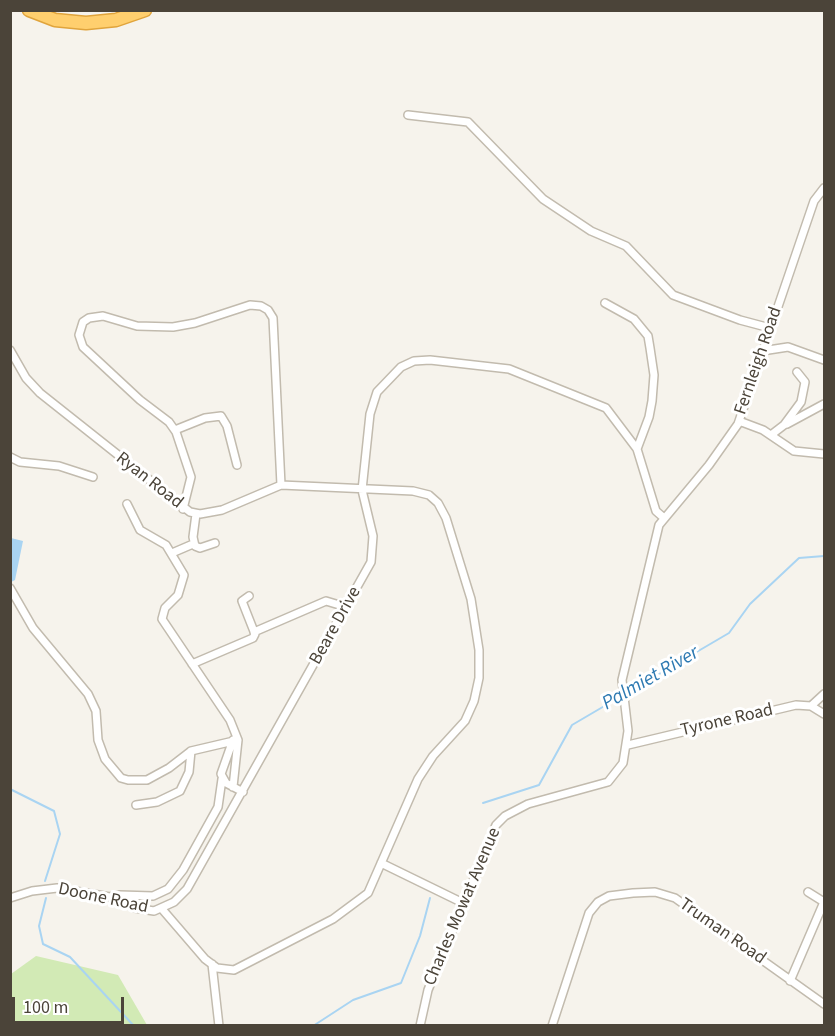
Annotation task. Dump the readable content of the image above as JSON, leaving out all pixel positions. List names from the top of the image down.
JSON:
{
  "streets": {
    "street": [
      "Fernleigh Road",
      "Ryan Road",
      "Beare Drive",
      "Tyrone Road",
      "Doone Road",
      "Charles Mowat Avenue",
      "Truman Road"
    ]
  },
  "crossings": [
    ["Fernleigh Road", "Charles Mowat Avenue"],
    ["Ryan Road", "Beare Drive"],
    ["Beare Drive", "Doone Road"],
    ["Tyrone Road", "Charles Mowat Avenue"]
  ],
  "water": ["Palmiet River"],
  "scale_bar": "100 m"
}
